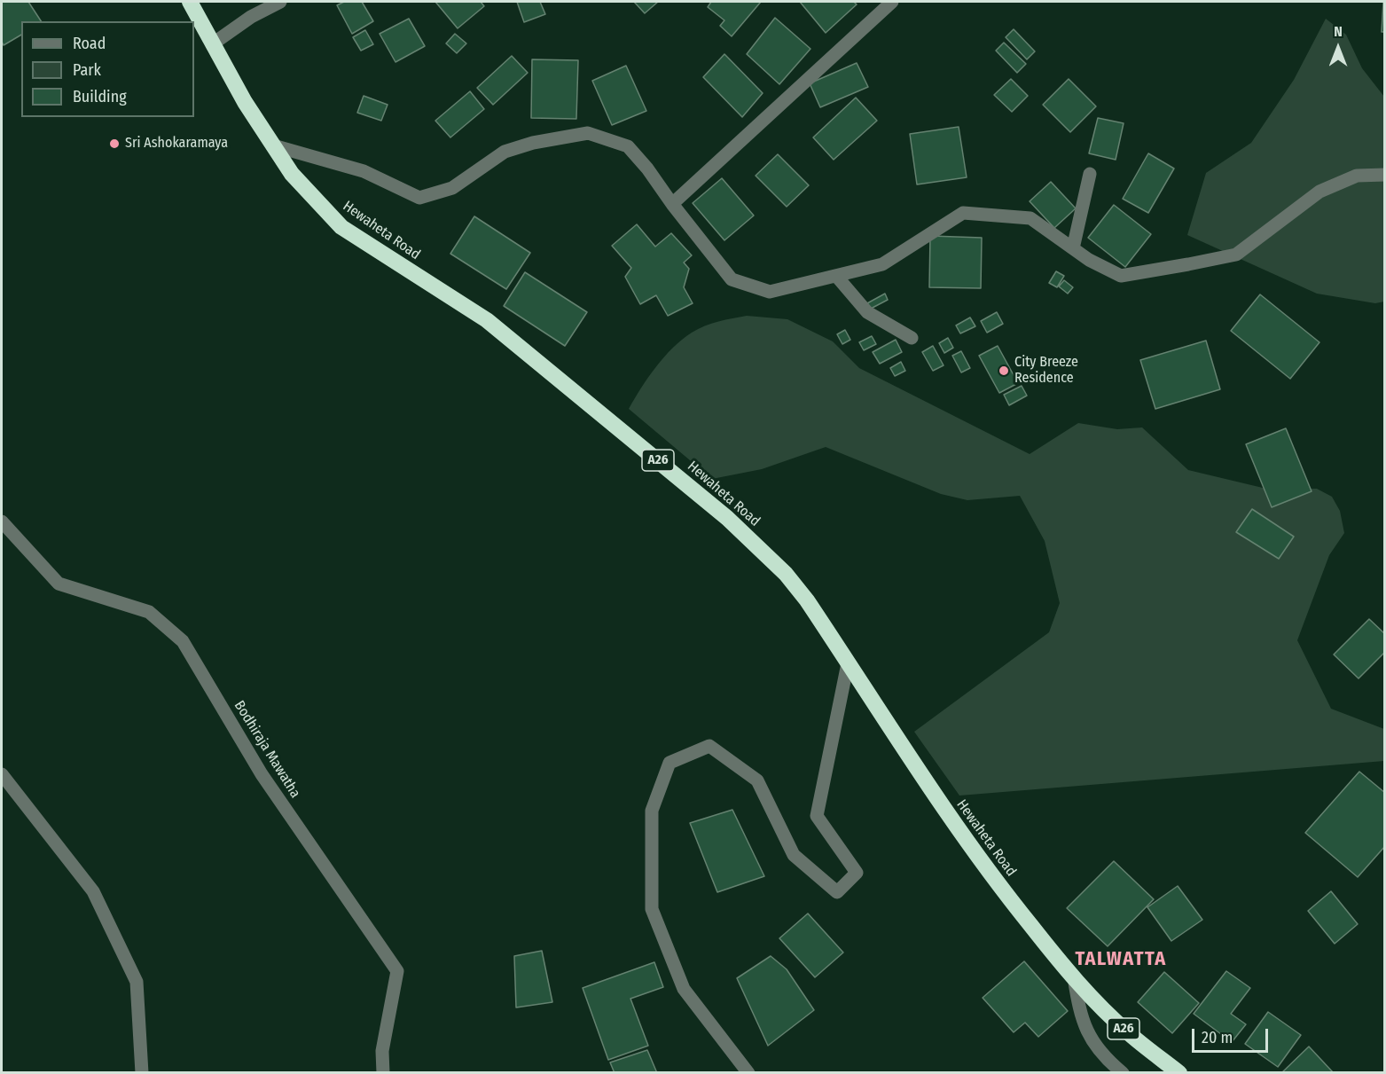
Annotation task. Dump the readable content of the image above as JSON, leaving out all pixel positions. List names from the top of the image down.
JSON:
{
  "streets": {
    "highway": ["Hewaheta Road", "A26"],
    "street": ["Bodhiraja Mawatha"]
  },
  "districts": ["TALWATTA"],
  "places": ["Sri Ashokaramaya", "City Breeze Residence"],
  "legend": ["Road", "Park", "Building"],
  "scale_bar": "20 m",
  "north": "top"
}
